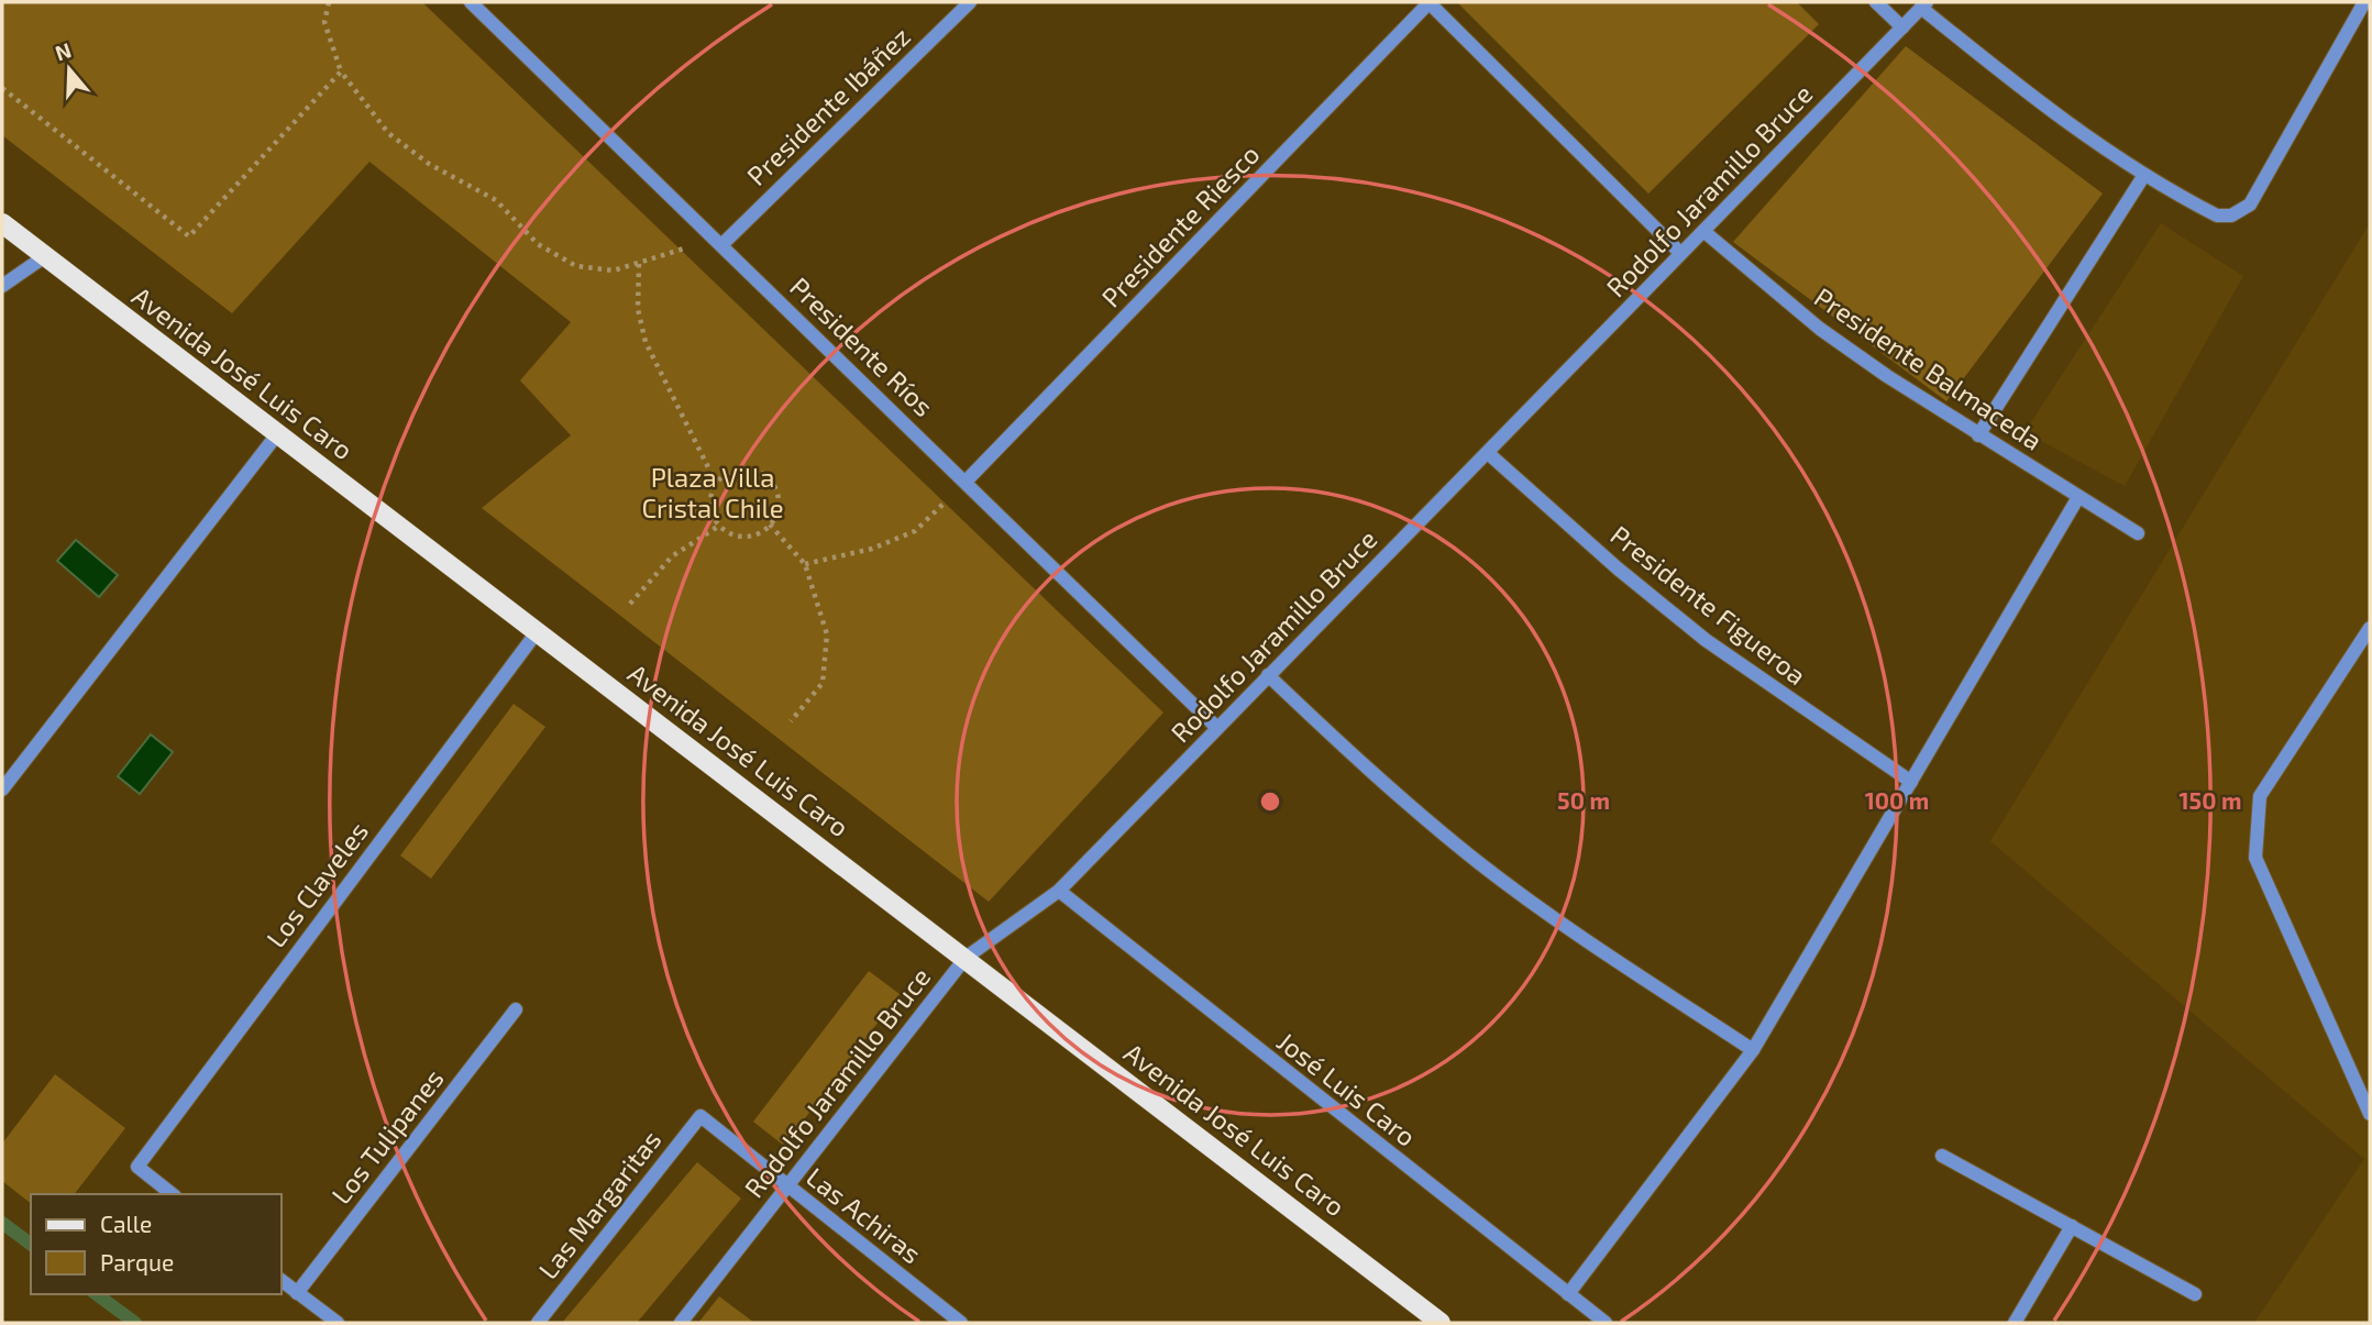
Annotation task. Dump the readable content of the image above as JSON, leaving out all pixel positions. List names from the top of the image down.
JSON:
{
  "streets": {
    "main road": ["Avenida José Luis Caro"],
    "street": [
      "Presidente Ibáñez",
      "Rodolfo Jaramillo Bruce",
      "Presidente Riesco",
      "Presidente Ríos",
      "Presidente Balmaceda",
      "Presidente Figueroa",
      "Los Claveles",
      "José Luis Caro",
      "Los Tulipanes",
      "Las Margaritas",
      "Las Achiras"
    ]
  },
  "crossings": [
    ["Presidente Ibáñez", "Presidente Ríos"],
    ["Rodolfo Jaramillo Bruce", "Presidente Ríos"],
    ["Rodolfo Jaramillo Bruce", "Presidente Balmaceda"],
    ["Rodolfo Jaramillo Bruce", "Avenida José Luis Caro"],
    ["Rodolfo Jaramillo Bruce", "Presidente Figueroa"],
    ["Rodolfo Jaramillo Bruce", "José Luis Caro"],
    ["Rodolfo Jaramillo Bruce", "Las Achiras"],
    ["Presidente Riesco", "Presidente Ríos"],
    ["Avenida José Luis Caro", "Los Claveles"],
    ["Las Margaritas", "Las Achiras"]
  ],
  "parks": ["Plaza Villa Cristal Chile"],
  "legend": ["Calle", "Parque"],
  "north": "top",
  "rings": ["50 m", "100 m", "150 m"]
}
